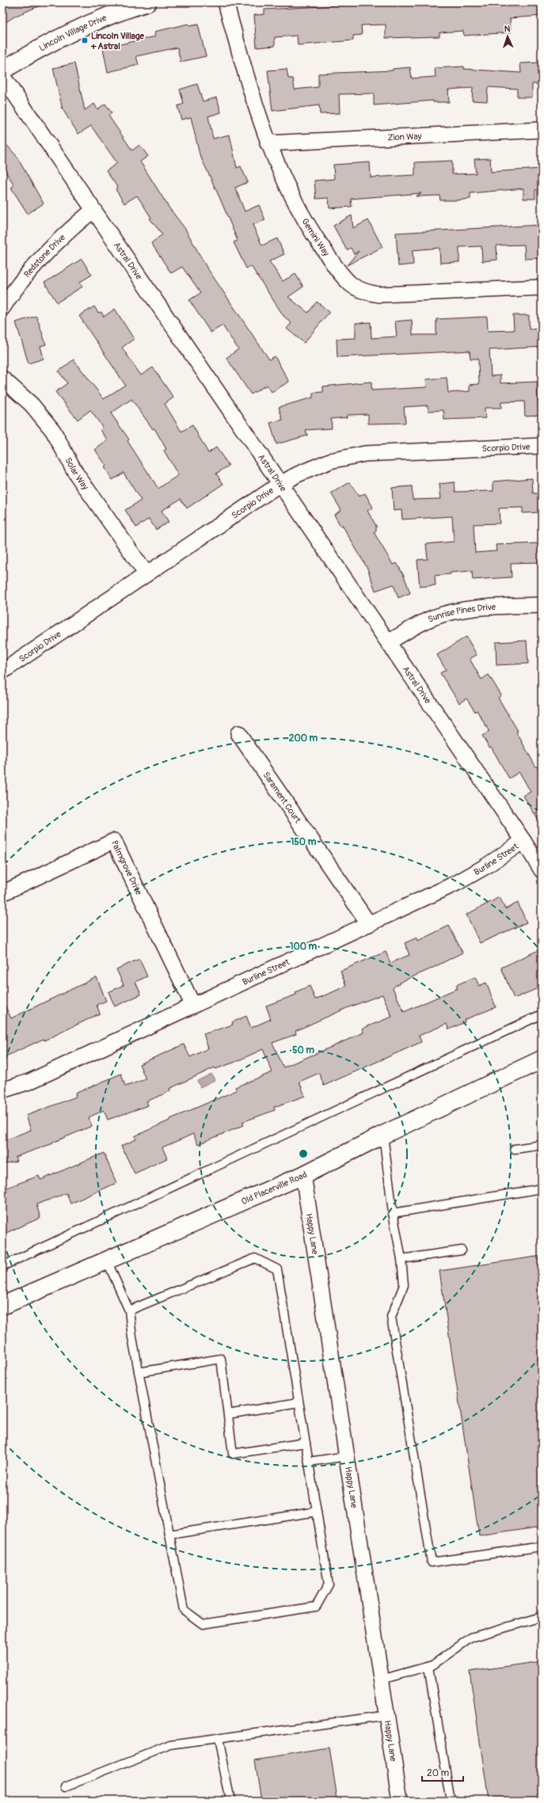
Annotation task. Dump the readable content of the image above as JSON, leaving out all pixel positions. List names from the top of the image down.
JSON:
{
  "streets": {
    "street": [
      "Lincoln Village Drive",
      "Zion Way",
      "Gemini Way",
      "Redstone Drive",
      "Astral Drive",
      "Scorpio Drive",
      "Solar Way",
      "Sunrise Pines Drive",
      "Sarament Court",
      "Burline Street",
      "Palmgrove Drive",
      "Old Placerville Road",
      "Happy Lane"
    ]
  },
  "crossings": [
    ["Zion Way", "Gemini Way"],
    ["Redstone Drive", "Astral Drive"],
    ["Astral Drive", "Scorpio Drive"],
    ["Astral Drive", "Sunrise Pines Drive"],
    ["Astral Drive", "Burline Street"],
    ["Scorpio Drive", "Solar Way"],
    ["Sarament Court", "Burline Street"],
    ["Burline Street", "Palmgrove Drive"],
    ["Old Placerville Road", "Happy Lane"]
  ],
  "places": {
    "transit": ["Lincoln Village + Astral"]
  },
  "scale_bar": "20 m",
  "north": "top",
  "rings": [
    "200 m",
    "150 m",
    "100 m",
    "50 m"
  ]
}
